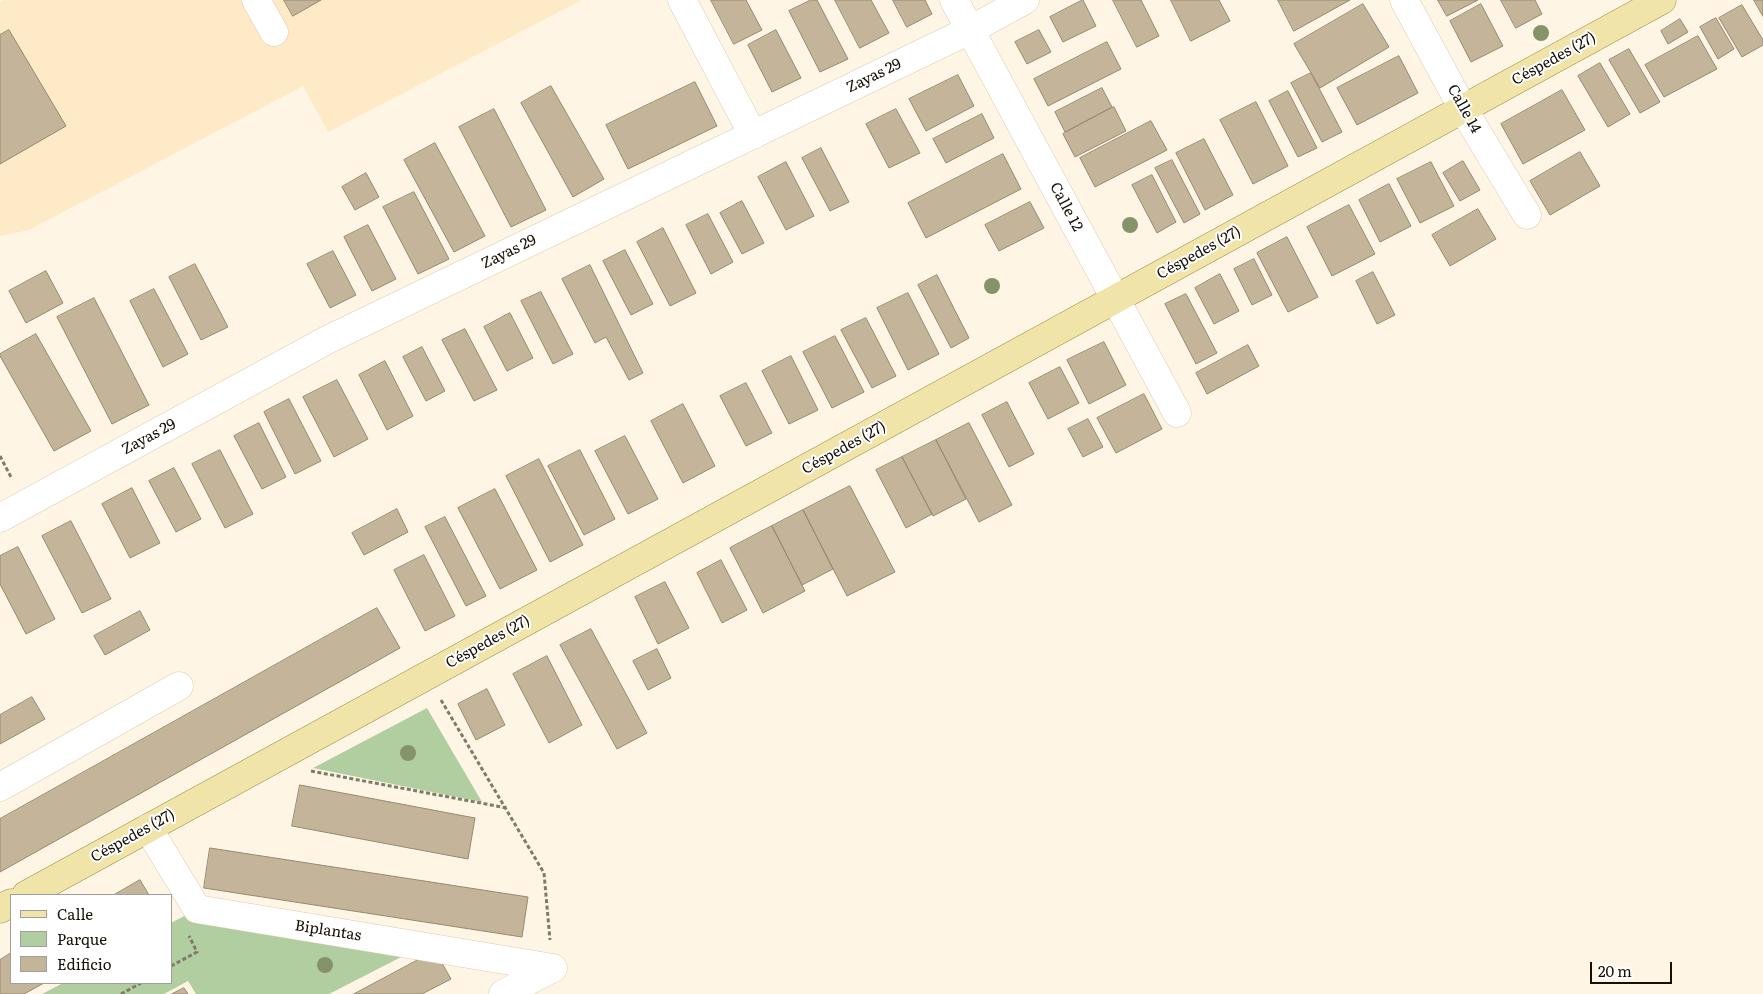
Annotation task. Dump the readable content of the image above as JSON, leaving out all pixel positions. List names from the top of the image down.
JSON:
{
  "streets": {
    "main road": ["Céspedes (27)"],
    "street": [
      "Zayas 29",
      "Calle 14",
      "Calle 12",
      "Biplantas"
    ]
  },
  "crossings": [
    ["Céspedes (27)", "Calle 14"],
    ["Céspedes (27)", "Calle 12"],
    ["Céspedes (27)", "Biplantas"],
    ["Zayas 29", "Calle 12"]
  ],
  "legend": ["Calle", "Parque", "Edificio"],
  "scale_bar": "20 m"
}
